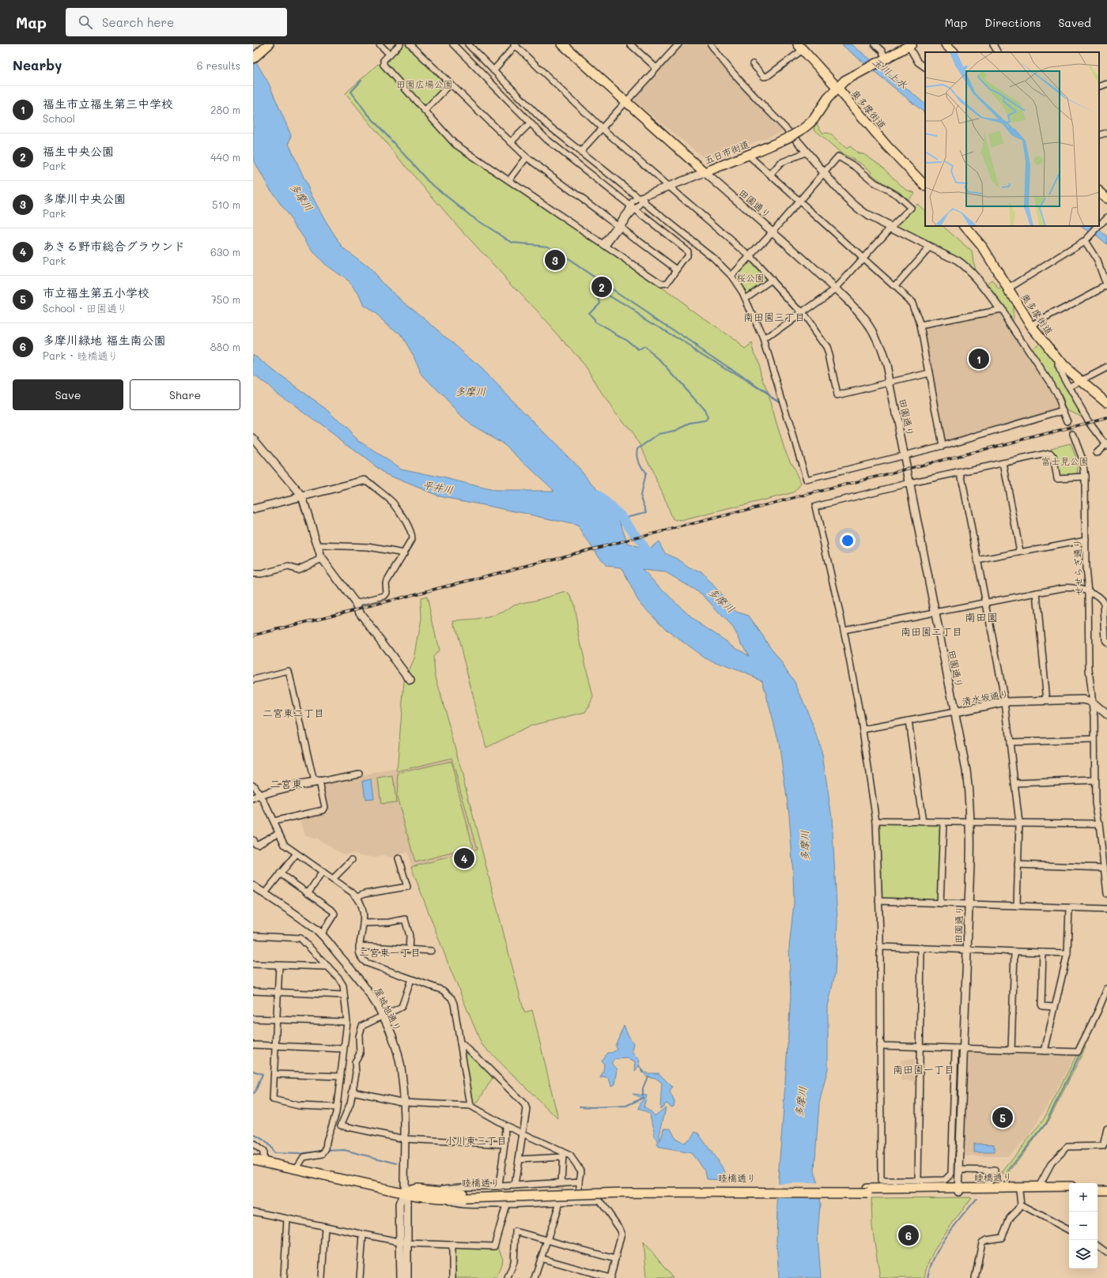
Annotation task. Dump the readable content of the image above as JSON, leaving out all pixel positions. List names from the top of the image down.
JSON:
{
  "streets": {
    "main road": ["奥多摩街道", "五日市街道", "睦橋通り"],
    "street": [
      "田園通り",
      "せせらぎ通り",
      "清水坂通り",
      "屋城旭通り"
    ]
  },
  "crossings": [
    ["奥多摩街道", "五日市街道"],
    ["五日市街道", "田園通り"],
    ["田園通り", "清水坂通り"],
    ["田園通り", "睦橋通り"],
    ["せせらぎ通り", "清水坂通り"],
    ["屋城旭通り", "睦橋通り"]
  ],
  "districts": [
    "南田園三丁目",
    "南田園",
    "南田園二丁目",
    "二宮東二丁目",
    "二宮東",
    "二宮東一丁目",
    "南田園一丁目",
    "小川東三丁目"
  ],
  "water": ["玉川上水", "多摩川", "平井川"],
  "parks": ["田園広場公園", "桜公園", "富士見公園"],
  "page": {
    "header": "Map",
    "search": "Search here",
    "nav": ["Map", "Directions", "Saved"],
    "heading": ["Nearby", "6 results"],
    "list": [
      {
        "mark": "1",
        "name": "福生市立福生第三中学校",
        "note": "School",
        "value": "280 m"
      },
      {
        "mark": "2",
        "name": "福生中央公園",
        "note": "Park",
        "value": "440 m"
      },
      {
        "mark": "3",
        "name": "多摩川中央公園",
        "note": "Park",
        "value": "510 m"
      },
      {
        "mark": "4",
        "name": "あきる野市総合グラウンド",
        "note": "Park",
        "value": "630 m"
      },
      {
        "mark": "5",
        "name": "市立福生第五小学校",
        "note": "School · 田園通り",
        "value": "750 m"
      },
      {
        "mark": "6",
        "name": "多摩川緑地 福生南公園",
        "note": "Park · 睦橋通り",
        "value": "880 m"
      }
    ],
    "pins": [
      "3",
      "2",
      "1",
      "4",
      "5",
      "6"
    ],
    "buttons": ["Save", "Share"],
    "map_buttons": ["+", "−"]
  }
}
